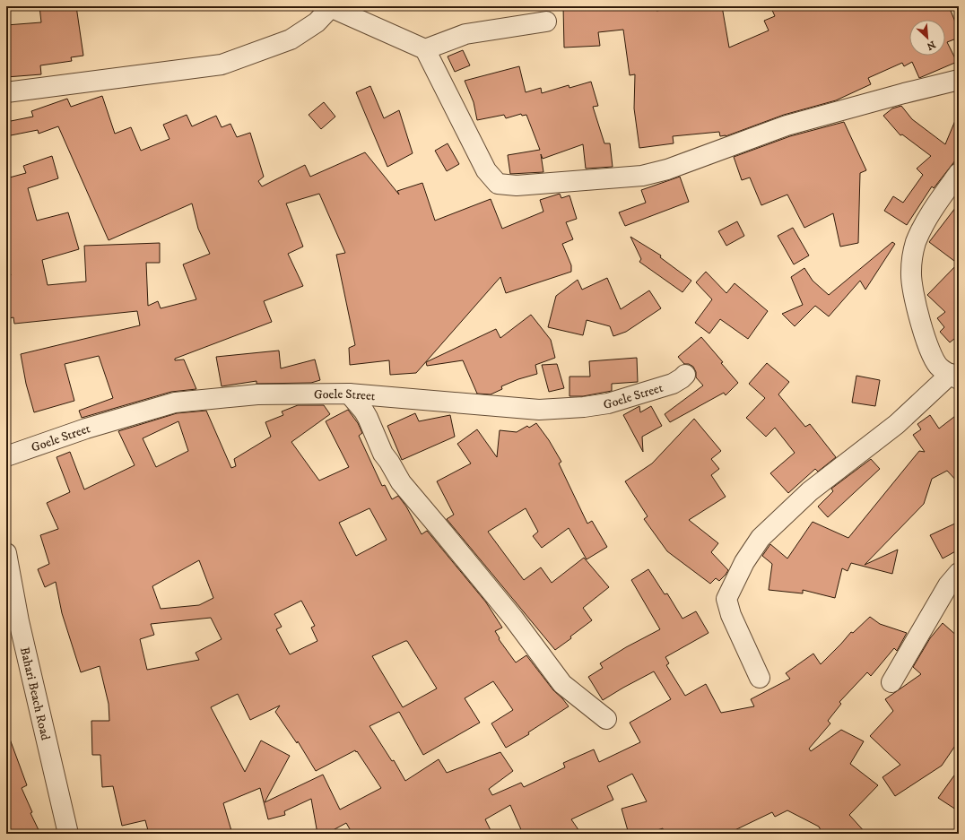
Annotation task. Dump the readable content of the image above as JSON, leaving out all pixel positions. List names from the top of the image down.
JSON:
{
  "streets": {
    "street": ["Goele Street", "Bahari Beach Road"]
  },
  "north": "bottom right"
}
